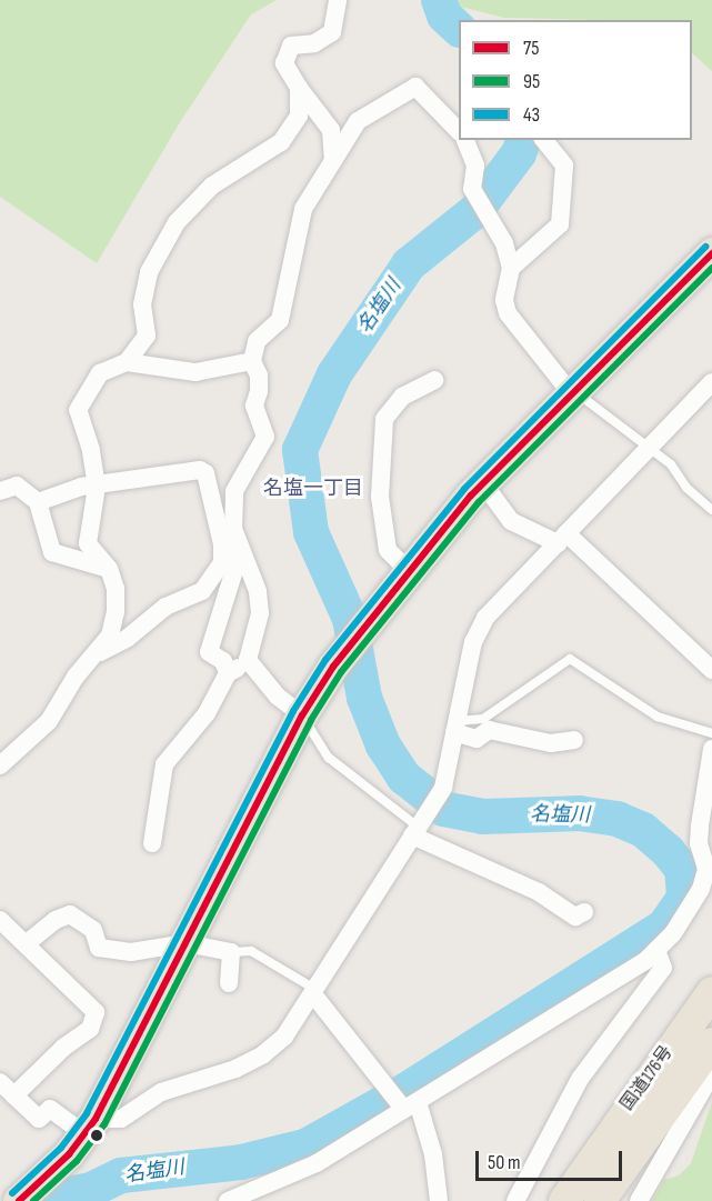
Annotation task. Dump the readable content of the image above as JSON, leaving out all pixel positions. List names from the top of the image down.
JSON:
{
  "streets": {
    "highway": ["国道176号"]
  },
  "districts": ["名塩一丁目"],
  "water": ["名塩川"],
  "lines": ["transit line 43", "transit line 75", "transit line 95"],
  "legend": ["75", "95", "43"],
  "scale_bar": "50 m"
}
